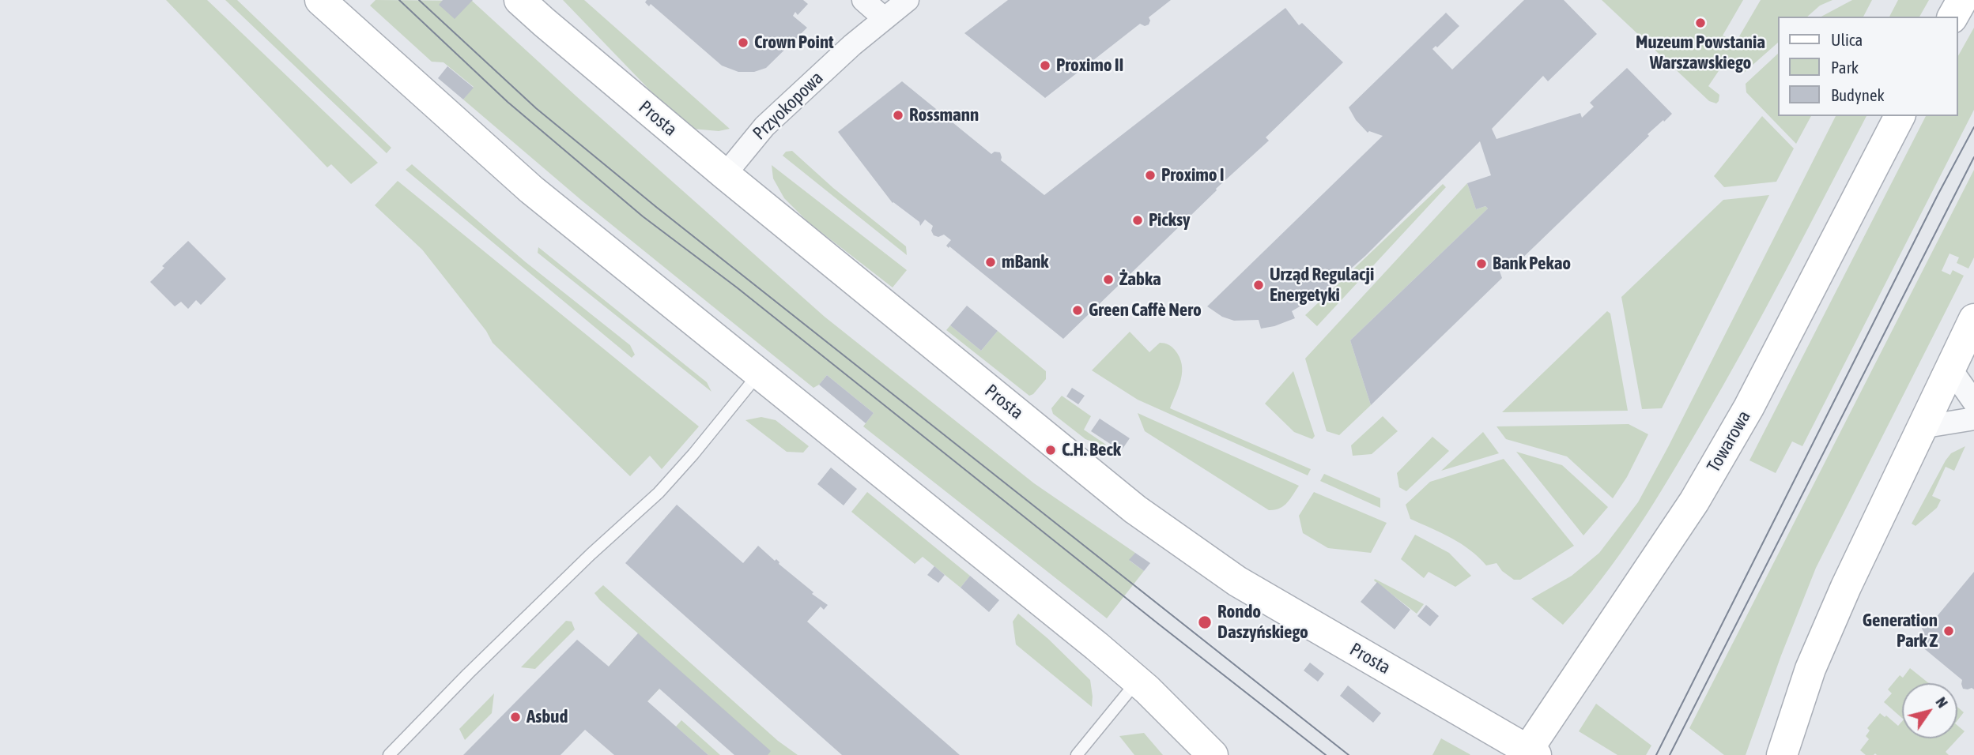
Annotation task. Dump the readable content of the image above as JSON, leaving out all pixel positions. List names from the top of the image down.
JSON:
{
  "streets": {
    "main road": ["Prosta", "Towarowa"],
    "street": ["Przyokopowa"]
  },
  "crossings": [
    ["Przyokopowa", "Prosta"],
    ["Prosta", "Towarowa"]
  ],
  "places": [
    "Muzeum Powstania Warszawskiego",
    "Crown Point",
    "Proximo II",
    "Rossmann",
    "Proximo I",
    "Picksy",
    "mBank",
    "Bank Pekao",
    "Żabka",
    "Urząd Regulacji Energetyki",
    "Green Caffè Nero",
    "C.H. Beck",
    "Rondo Daszyńskiego",
    "Generation Park Z",
    "Asbud"
  ],
  "legend": ["Ulica", "Park", "Budynek"],
  "north": "top right"
}
